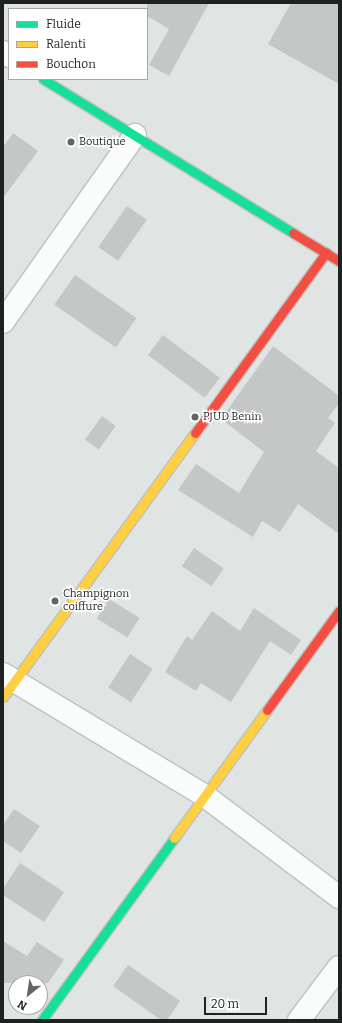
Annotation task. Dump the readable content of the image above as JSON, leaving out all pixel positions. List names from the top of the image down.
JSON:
{
  "places": ["Boutique", "PJUD Benin", "Champignon coiffure"],
  "legend": ["Fluide", "Ralenti", "Bouchon"],
  "scale_bar": "20 m",
  "north": "bottom left"
}
